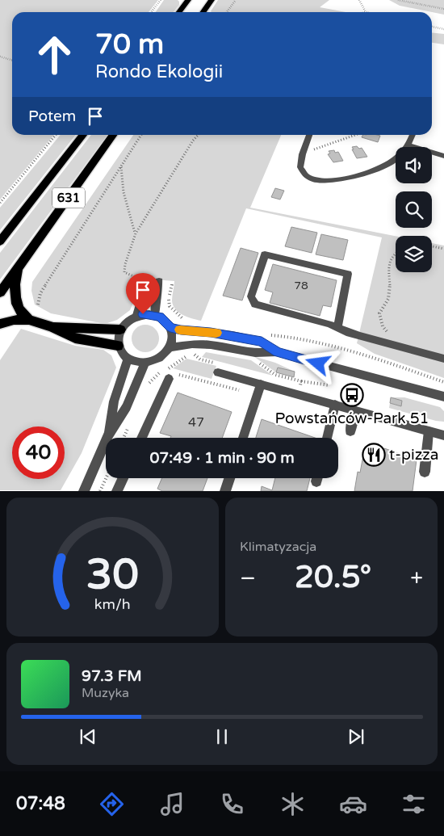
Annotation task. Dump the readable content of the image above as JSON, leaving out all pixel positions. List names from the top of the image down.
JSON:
{
  "streets": {
    "main road": ["631"]
  },
  "places": {
    "bus stop": ["Powstańców-Park 51"],
    "restaurant": ["t-pizza"]
  },
  "house_numbers": ["78", "47"],
  "page": {
    "turn": ["70 m", "Rondo Ekologii"],
    "then": "Potem",
    "limit": "40",
    "trip": "07:49 · 1 min · 90 m",
    "tile": "Klimatyzacja",
    "heat": ["−", "20.5°", "+"],
    "song": ["97.3 FM", "Muzyka"],
    "tabs": "07:48",
    "gauge": ["30", "km/h"]
  }
}
